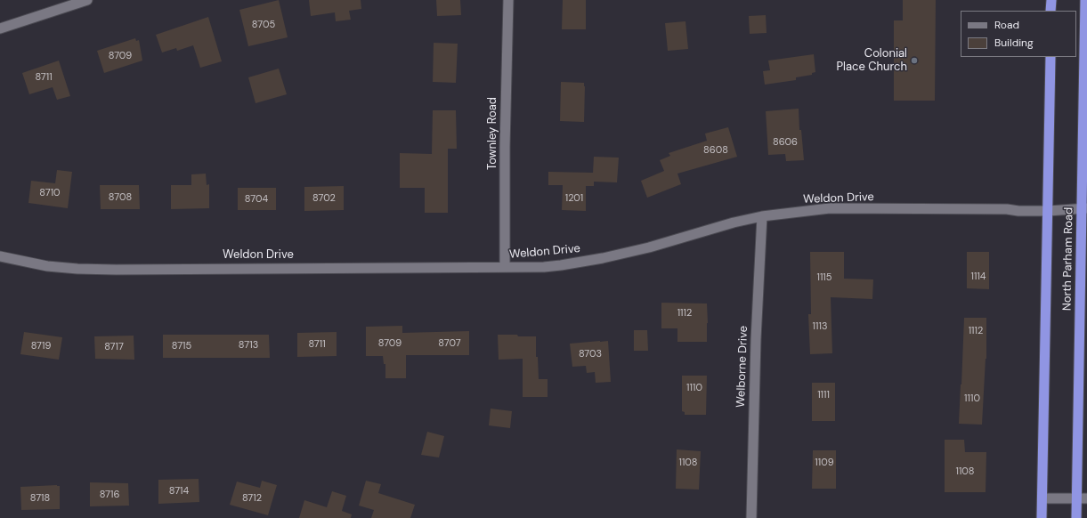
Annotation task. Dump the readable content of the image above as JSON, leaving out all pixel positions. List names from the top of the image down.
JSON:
{
  "streets": {
    "highway": ["North Parham Road"],
    "street": ["Townley Road", "Weldon Drive", "Welborne Drive"]
  },
  "crossings": [
    ["Townley Road", "Weldon Drive"],
    ["Weldon Drive", "North Parham Road"],
    ["Weldon Drive", "Welborne Drive"]
  ],
  "places": ["Colonial Place Church"],
  "house_numbers": [
    "8705",
    "8709",
    "8711",
    "8606",
    "8608",
    "8710",
    "8708",
    "8702",
    "1201",
    "8704",
    "1114",
    "1115",
    "1112",
    "1113",
    "1112",
    "8709",
    "8707",
    "8711",
    "8713",
    "8719",
    "8715",
    "8717",
    "8703",
    "1110",
    "1111",
    "1110",
    "1108",
    "1109",
    "1108",
    "8714",
    "8716",
    "8718",
    "8712"
  ],
  "legend": ["Road", "Building"]
}
